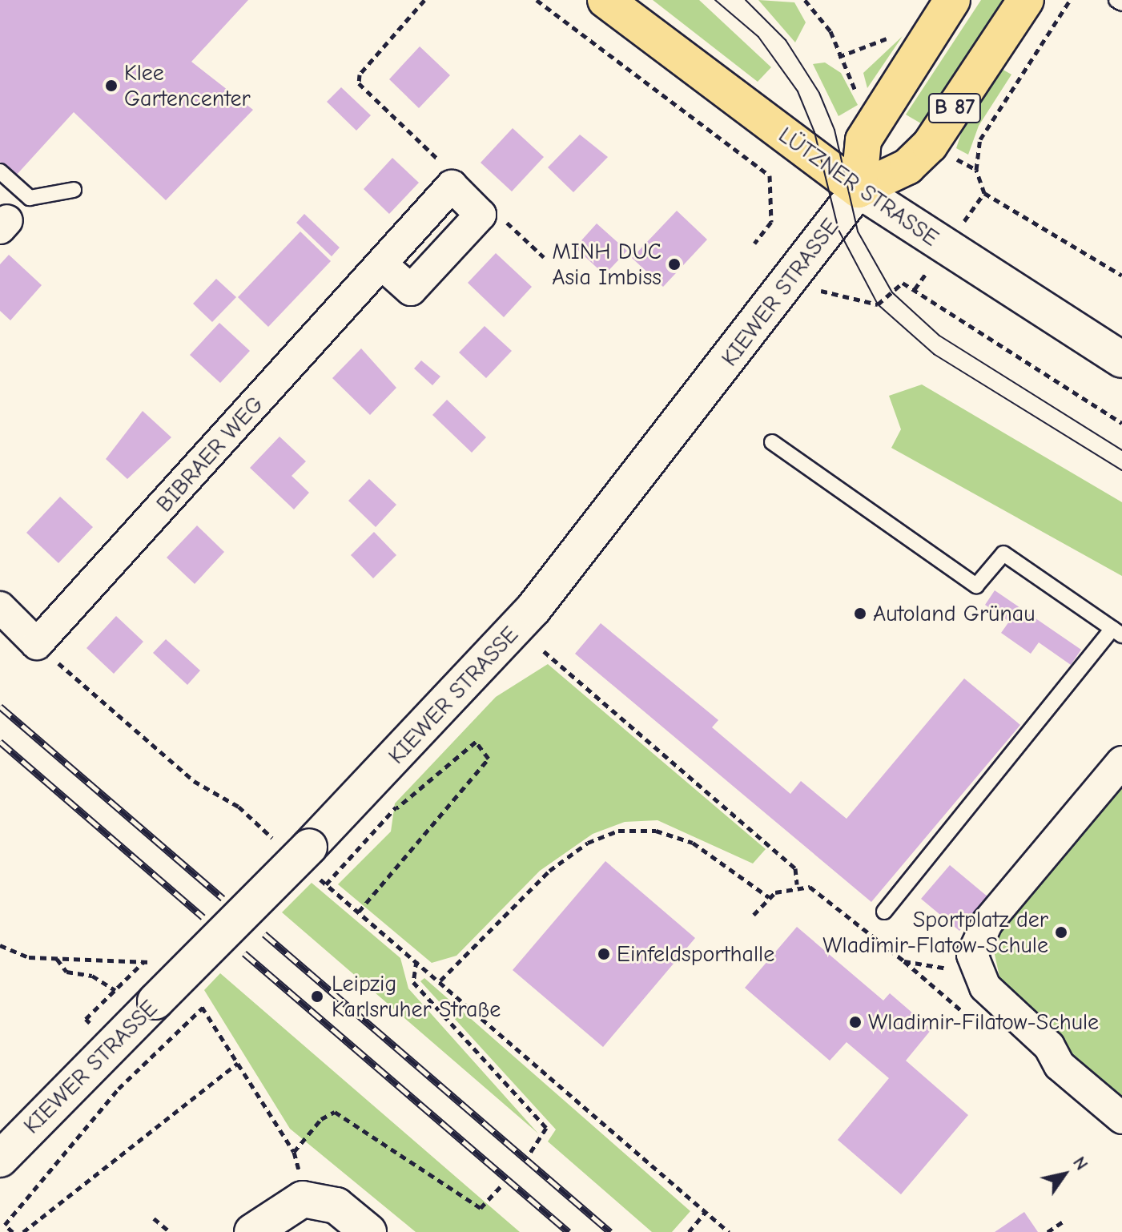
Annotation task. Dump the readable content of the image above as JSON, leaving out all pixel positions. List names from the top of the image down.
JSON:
{
  "streets": {
    "main road": ["B 87", "LÜTZNER STRASSE", "KIEWER STRASSE"],
    "street": ["BIBRAER WEG"]
  },
  "crossings": [
    ["B 87", "LÜTZNER STRASSE"],
    ["B 87", "KIEWER STRASSE"],
    ["LÜTZNER STRASSE", "KIEWER STRASSE"]
  ],
  "places": [
    "Klee Gartencenter",
    "MINH DUC Asia Imbiss",
    "Autoland Grünau",
    "Sportplatz der Wladimir-Flatow-Schule",
    "Einfeldsporthalle",
    "Leipzig Karlsruher Straße",
    "Wladimir-Filatow-Schule"
  ],
  "north": "top right"
}
